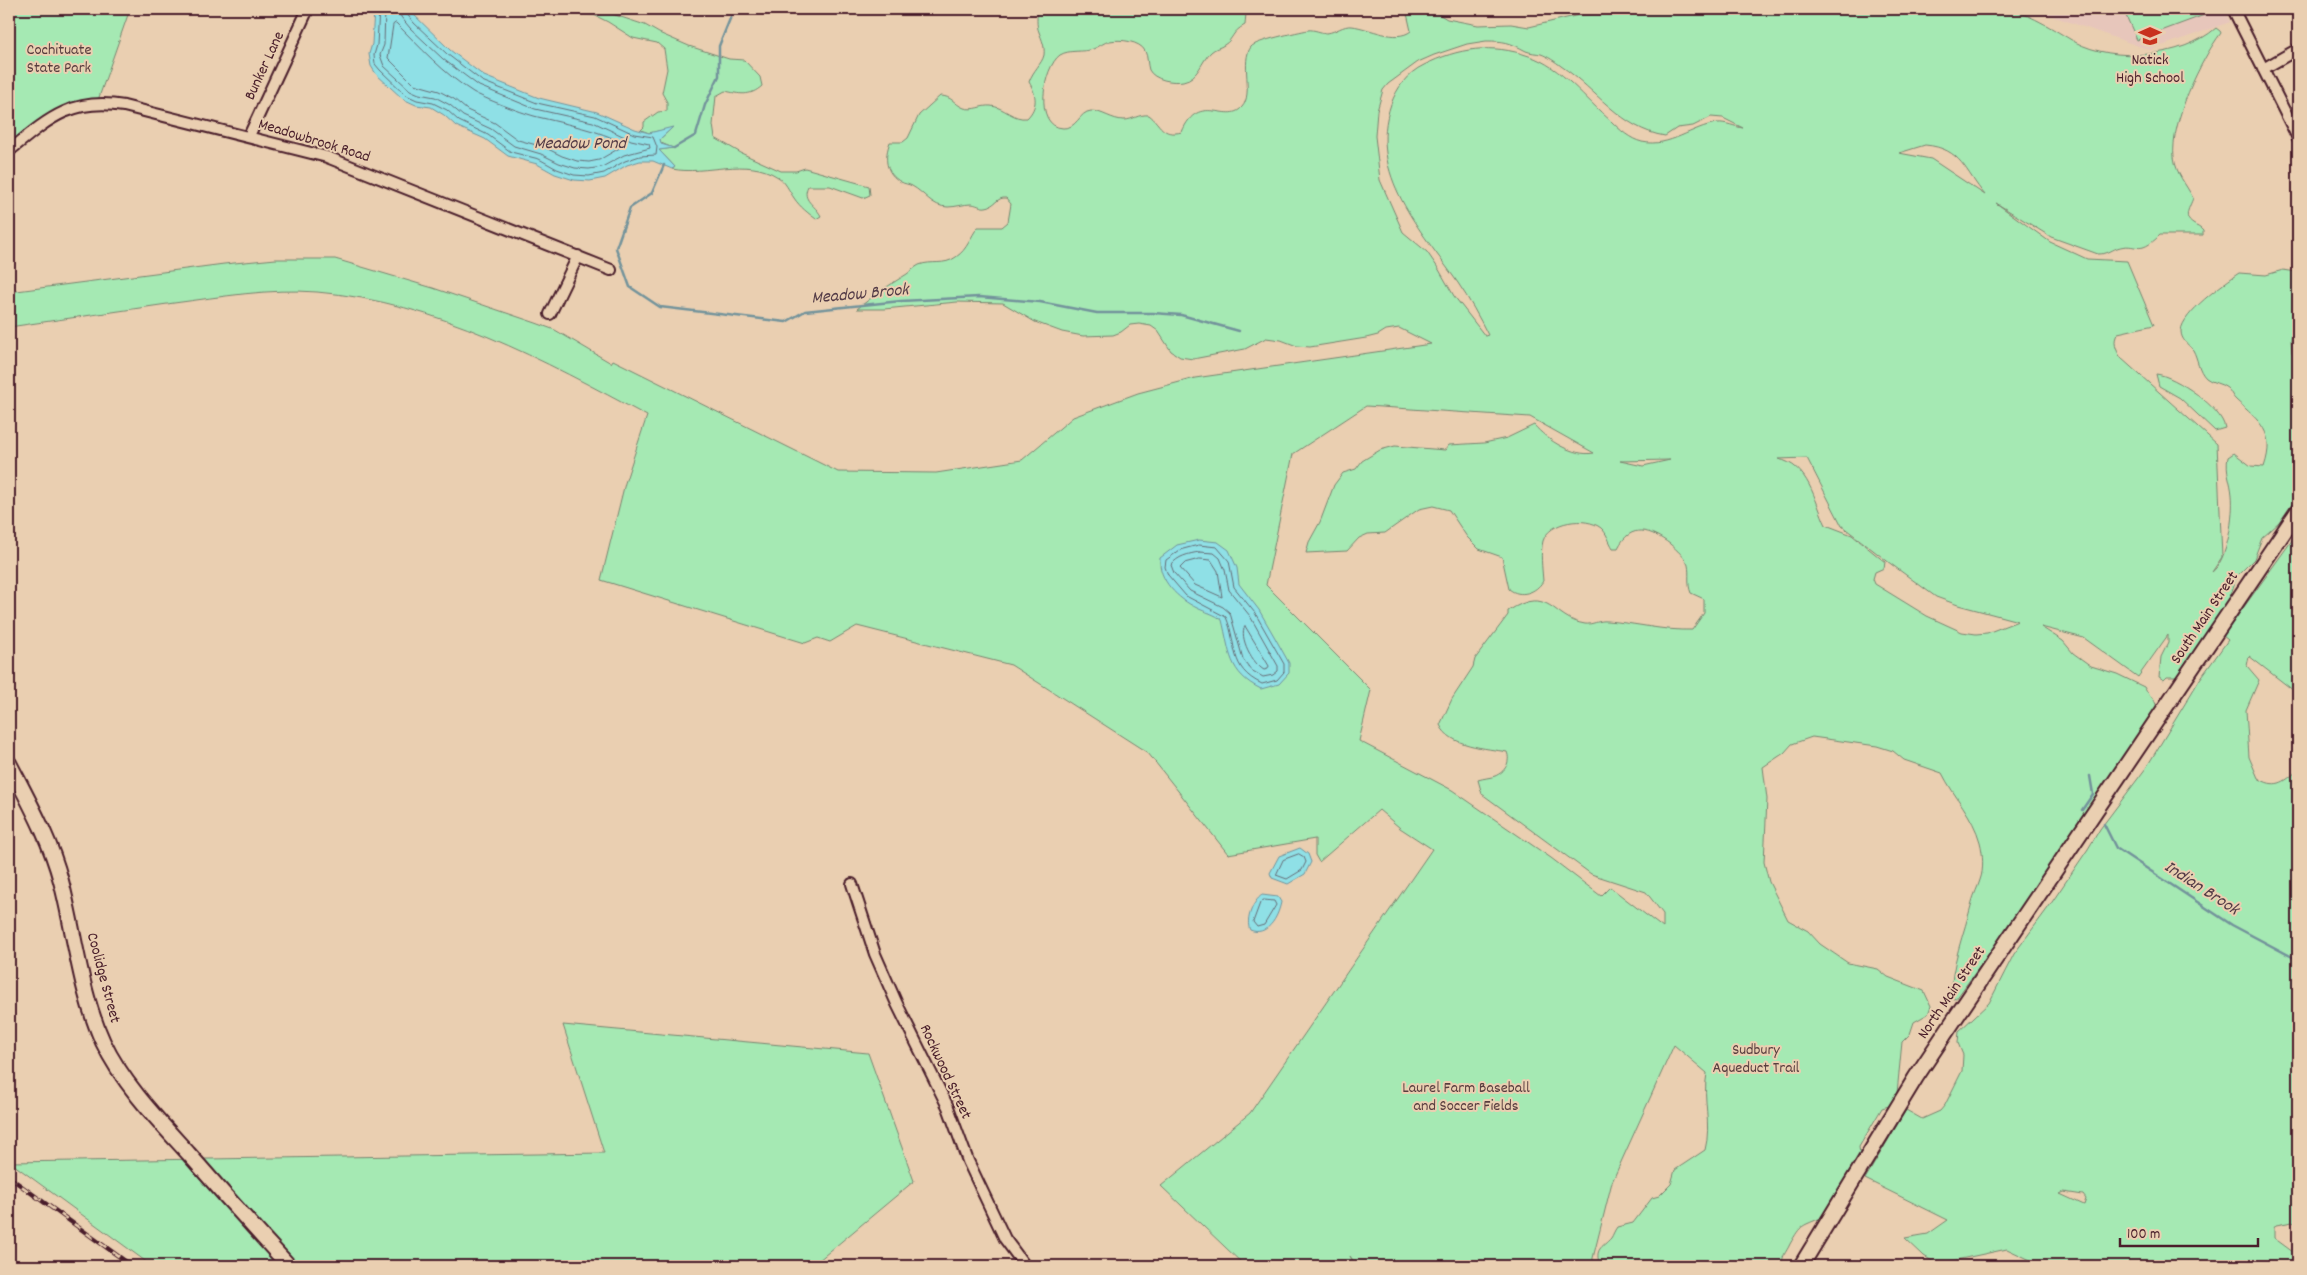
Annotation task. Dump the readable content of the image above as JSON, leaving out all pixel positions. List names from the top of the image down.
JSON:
{
  "streets": {
    "main road": ["South Main Street", "Coolidge Street", "North Main Street"],
    "street": ["Bunker Lane", "Meadowbrook Road", "Rockwood Street"]
  },
  "crossings": [
    ["Bunker Lane", "Meadowbrook Road"],
    ["South Main Street", "North Main Street"]
  ],
  "water": ["Meadow Pond", "Meadow Brook", "Indian Brook"],
  "parks": ["Cochituate State Park", "Sudbury Aqueduct Trail", "Laurel Farm Baseball and Soccer Fields"],
  "places": {
    "school or university": ["Natick High School"]
  },
  "scale_bar": "100 m"
}
